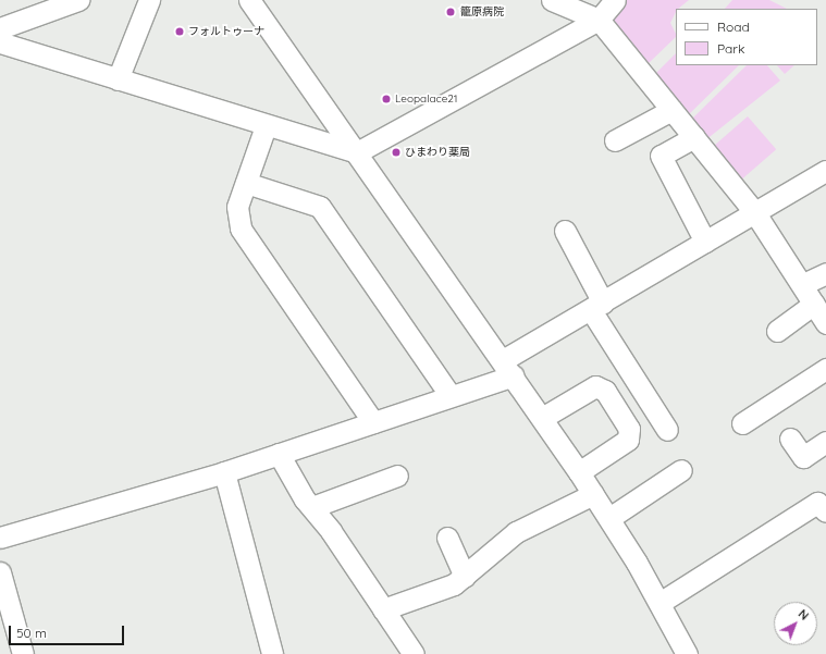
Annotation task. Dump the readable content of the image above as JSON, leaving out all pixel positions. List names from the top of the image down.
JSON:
{
  "places": [
    "籠原病院",
    "フォルトゥーナ",
    "Leopalace21",
    "ひまわり薬局"
  ],
  "legend": ["Road", "Park"],
  "scale_bar": "50 m",
  "north": "top right"
}
